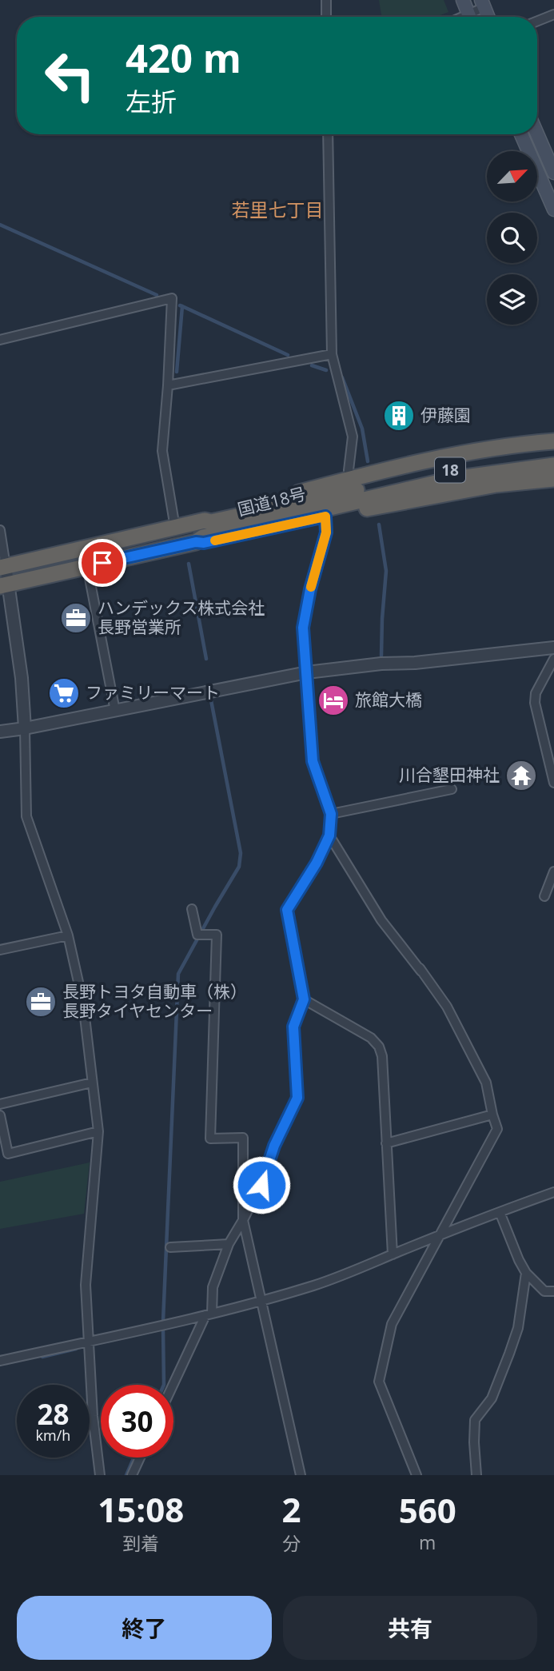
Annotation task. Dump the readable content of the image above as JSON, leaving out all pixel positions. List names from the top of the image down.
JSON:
{
  "streets": {
    "highway": ["18", "国道18号"]
  },
  "crossings": [
    ["18", "国道18号"]
  ],
  "districts": ["若里七丁目"],
  "places": {
    "building": ["伊藤園"],
    "office": ["ハンデックス株式会社 長野営業所", "長野トヨタ自動車（株） 長野タイヤセンター"],
    "supermarket": ["ファミリーマート"],
    "hotel": ["旅館大橋"],
    "temple": ["川合墾田神社"]
  },
  "north": "top right",
  "page": {
    "turn": ["420 m", "左折"],
    "speed": "28 km/h",
    "limit": "30",
    "eta": [
      "15:08",
      "到着",
      "2",
      "分",
      "560",
      "m"
    ],
    "buttons": ["終了", "共有"]
  }
}
